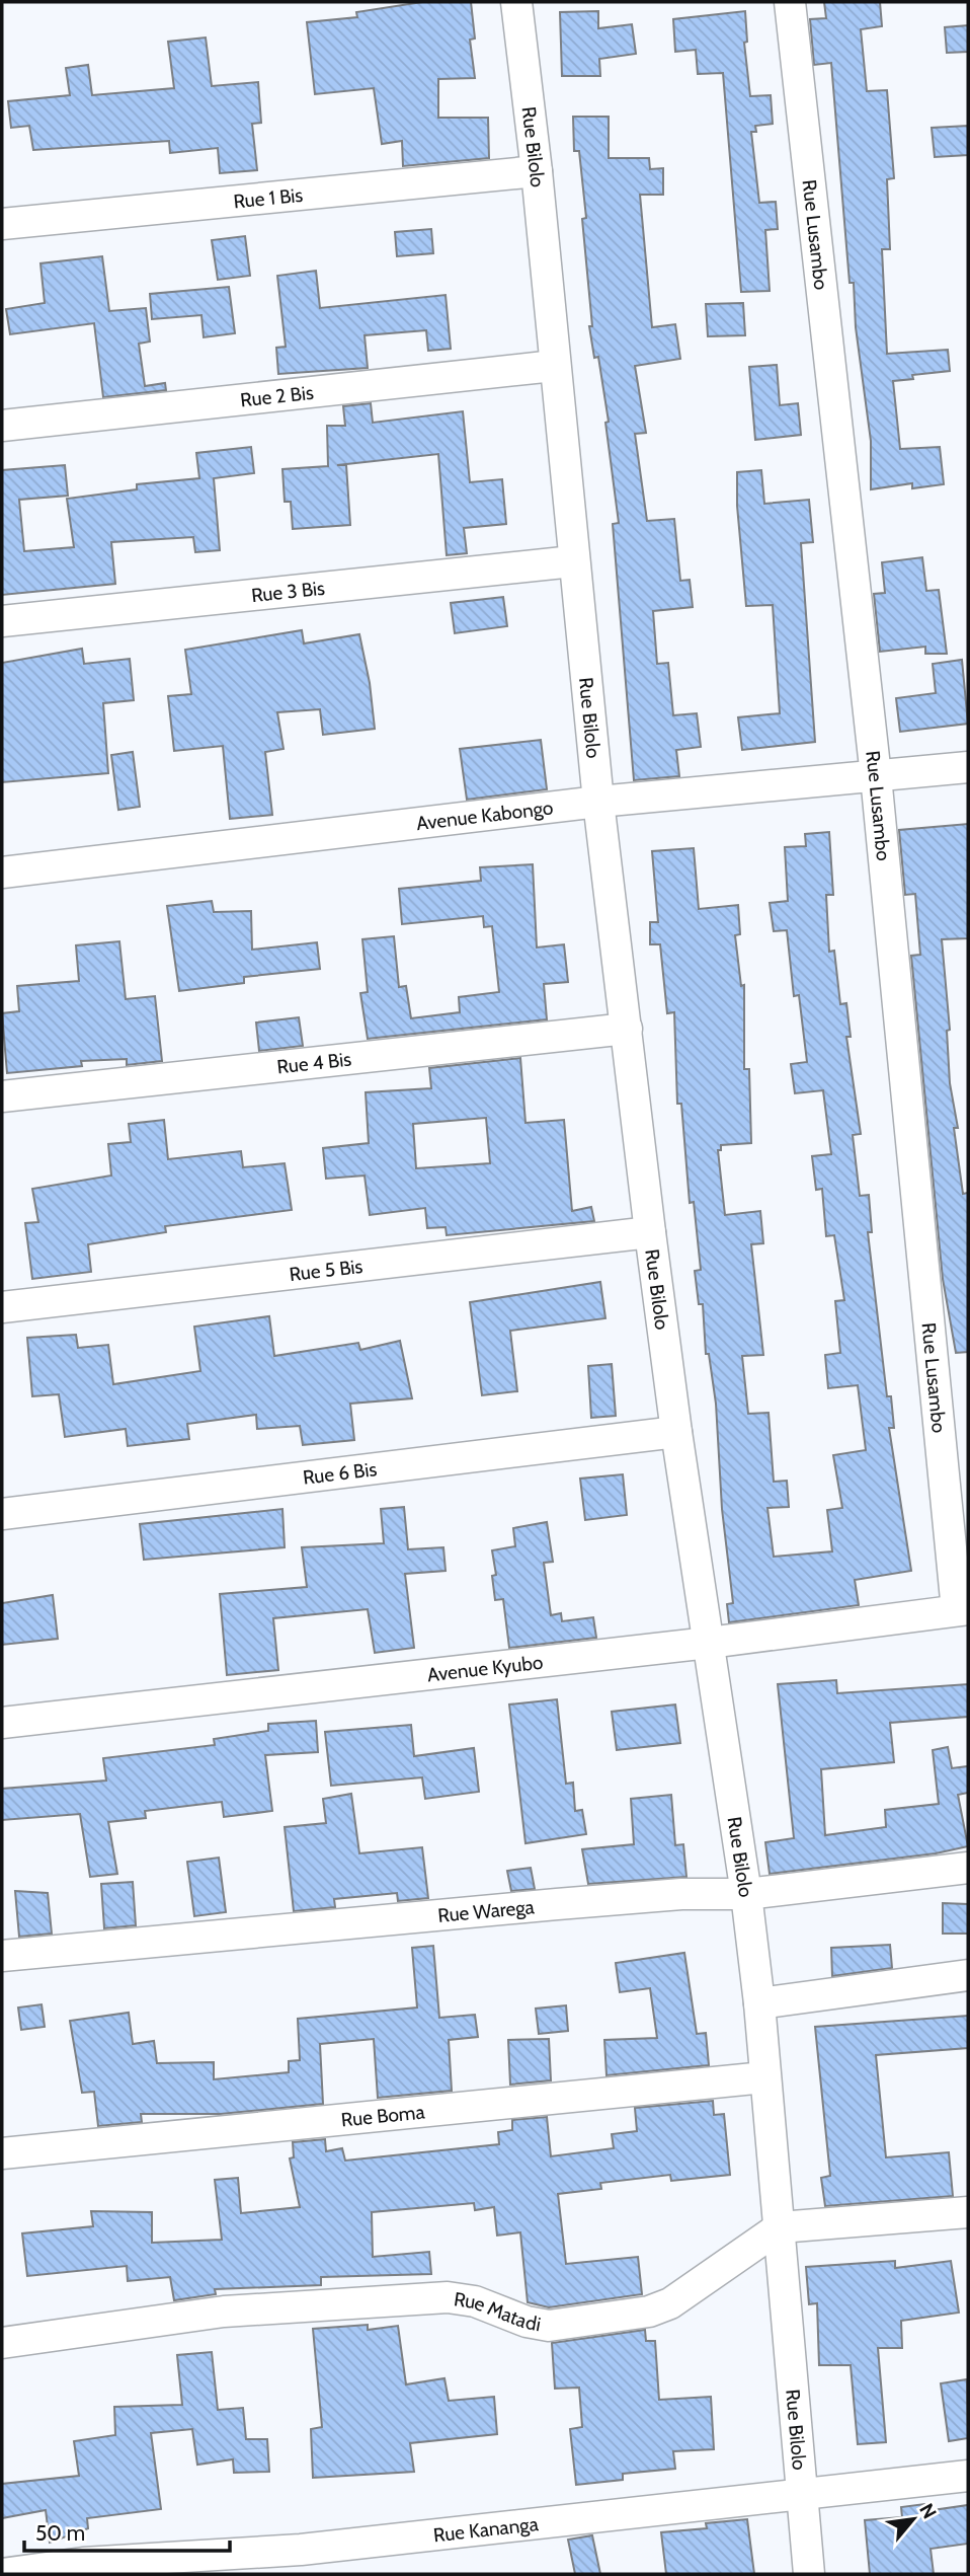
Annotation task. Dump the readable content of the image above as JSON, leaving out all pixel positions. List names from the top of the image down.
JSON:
{
  "streets": {
    "street": [
      "Rue Bilolo",
      "Rue 1 Bis",
      "Rue Lusambo",
      "Rue 2 Bis",
      "Rue 3 Bis",
      "Avenue Kabongo",
      "Rue 4 Bis",
      "Rue 5 Bis",
      "Rue 6 Bis",
      "Avenue Kyubo",
      "Rue Warega",
      "Rue Boma",
      "Rue Matadi",
      "Rue Kananga"
    ]
  },
  "crossings": [
    ["Rue Bilolo", "Rue 1 Bis"],
    ["Rue Bilolo", "Rue 2 Bis"],
    ["Rue Bilolo", "Rue 3 Bis"],
    ["Rue Bilolo", "Avenue Kabongo"],
    ["Rue Bilolo", "Rue 4 Bis"],
    ["Rue Bilolo", "Rue 5 Bis"],
    ["Rue Bilolo", "Rue 6 Bis"],
    ["Rue Bilolo", "Avenue Kyubo"],
    ["Rue Bilolo", "Rue Warega"],
    ["Rue Bilolo", "Rue Boma"],
    ["Rue Bilolo", "Rue Matadi"],
    ["Rue Bilolo", "Rue Kananga"],
    ["Rue Lusambo", "Avenue Kabongo"],
    ["Rue Lusambo", "Avenue Kyubo"]
  ],
  "scale_bar": "50 m",
  "north": "top right"
}
